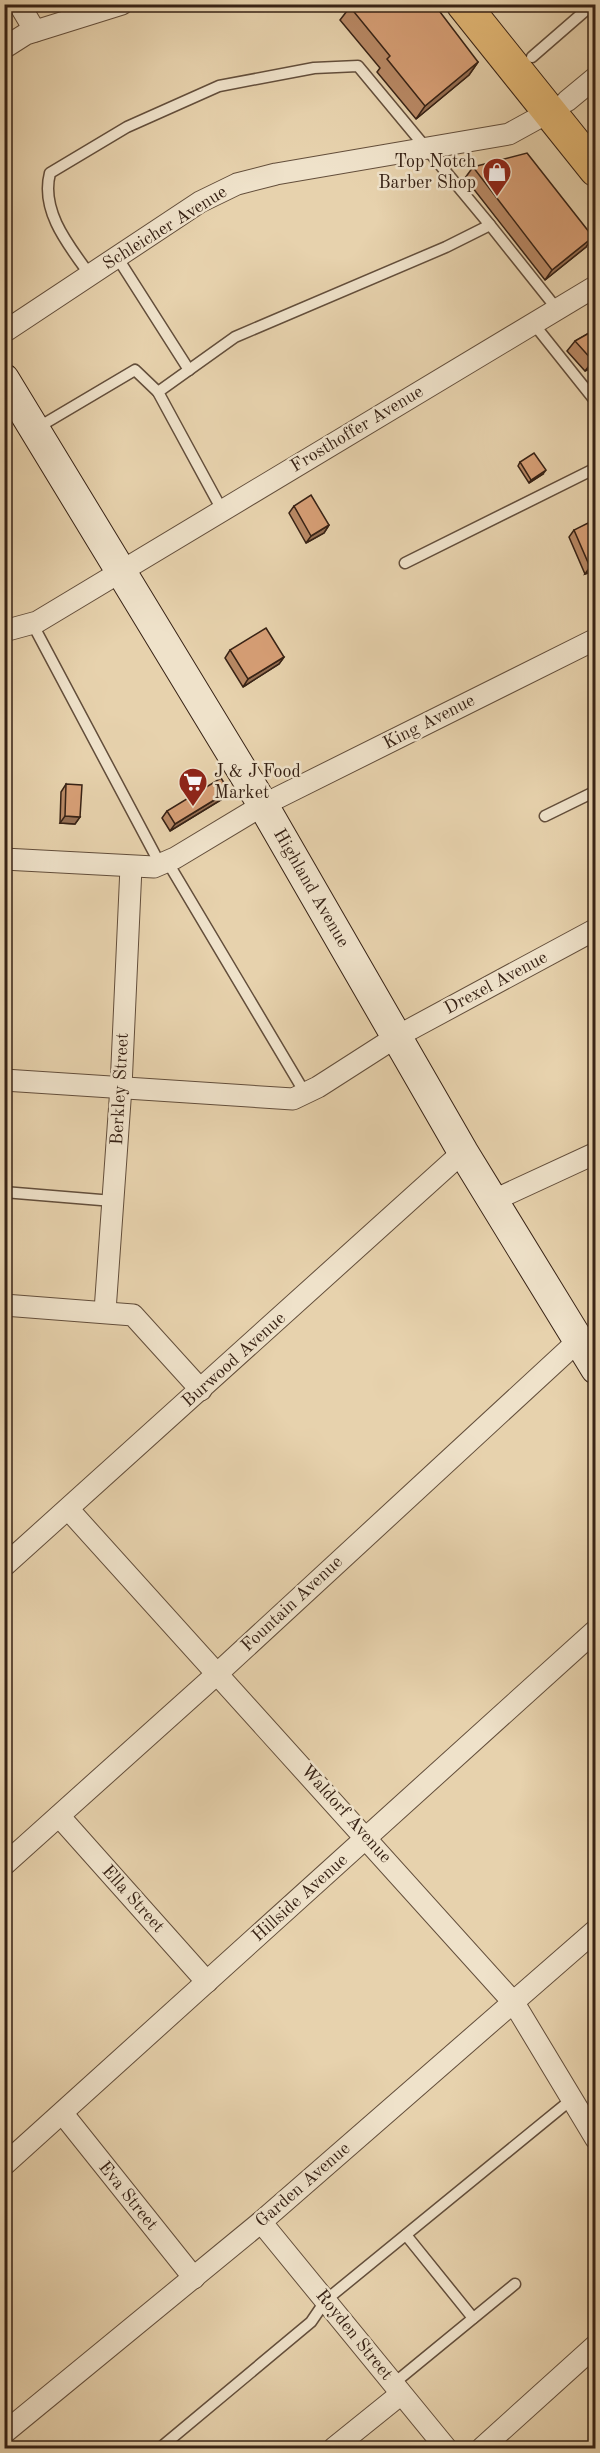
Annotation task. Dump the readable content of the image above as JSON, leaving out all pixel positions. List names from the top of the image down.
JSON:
{
  "streets": {
    "street": [
      "Schleicher Avenue",
      "Frosthoffer Avenue",
      "King Avenue",
      "Highland Avenue",
      "Drexel Avenue",
      "Berkley Street",
      "Burwood Avenue",
      "Fountain Avenue",
      "Waldorf Avenue",
      "Hillside Avenue",
      "Ella Street",
      "Garden Avenue",
      "Eva Street",
      "Royden Street"
    ]
  },
  "crossings": [
    ["Frosthoffer Avenue", "Highland Avenue"],
    ["King Avenue", "Highland Avenue"],
    ["Highland Avenue", "Drexel Avenue"],
    ["Highland Avenue", "Burwood Avenue"],
    ["Highland Avenue", "Fountain Avenue"],
    ["Burwood Avenue", "Waldorf Avenue"],
    ["Fountain Avenue", "Waldorf Avenue"],
    ["Fountain Avenue", "Ella Street"],
    ["Waldorf Avenue", "Hillside Avenue"],
    ["Waldorf Avenue", "Garden Avenue"],
    ["Hillside Avenue", "Ella Street"],
    ["Hillside Avenue", "Eva Street"],
    ["Garden Avenue", "Eva Street"],
    ["Garden Avenue", "Royden Street"]
  ],
  "places": {
    "shop": ["Top Notch Barber Shop"],
    "supermarket": ["J & J Food Market"]
  }
}
